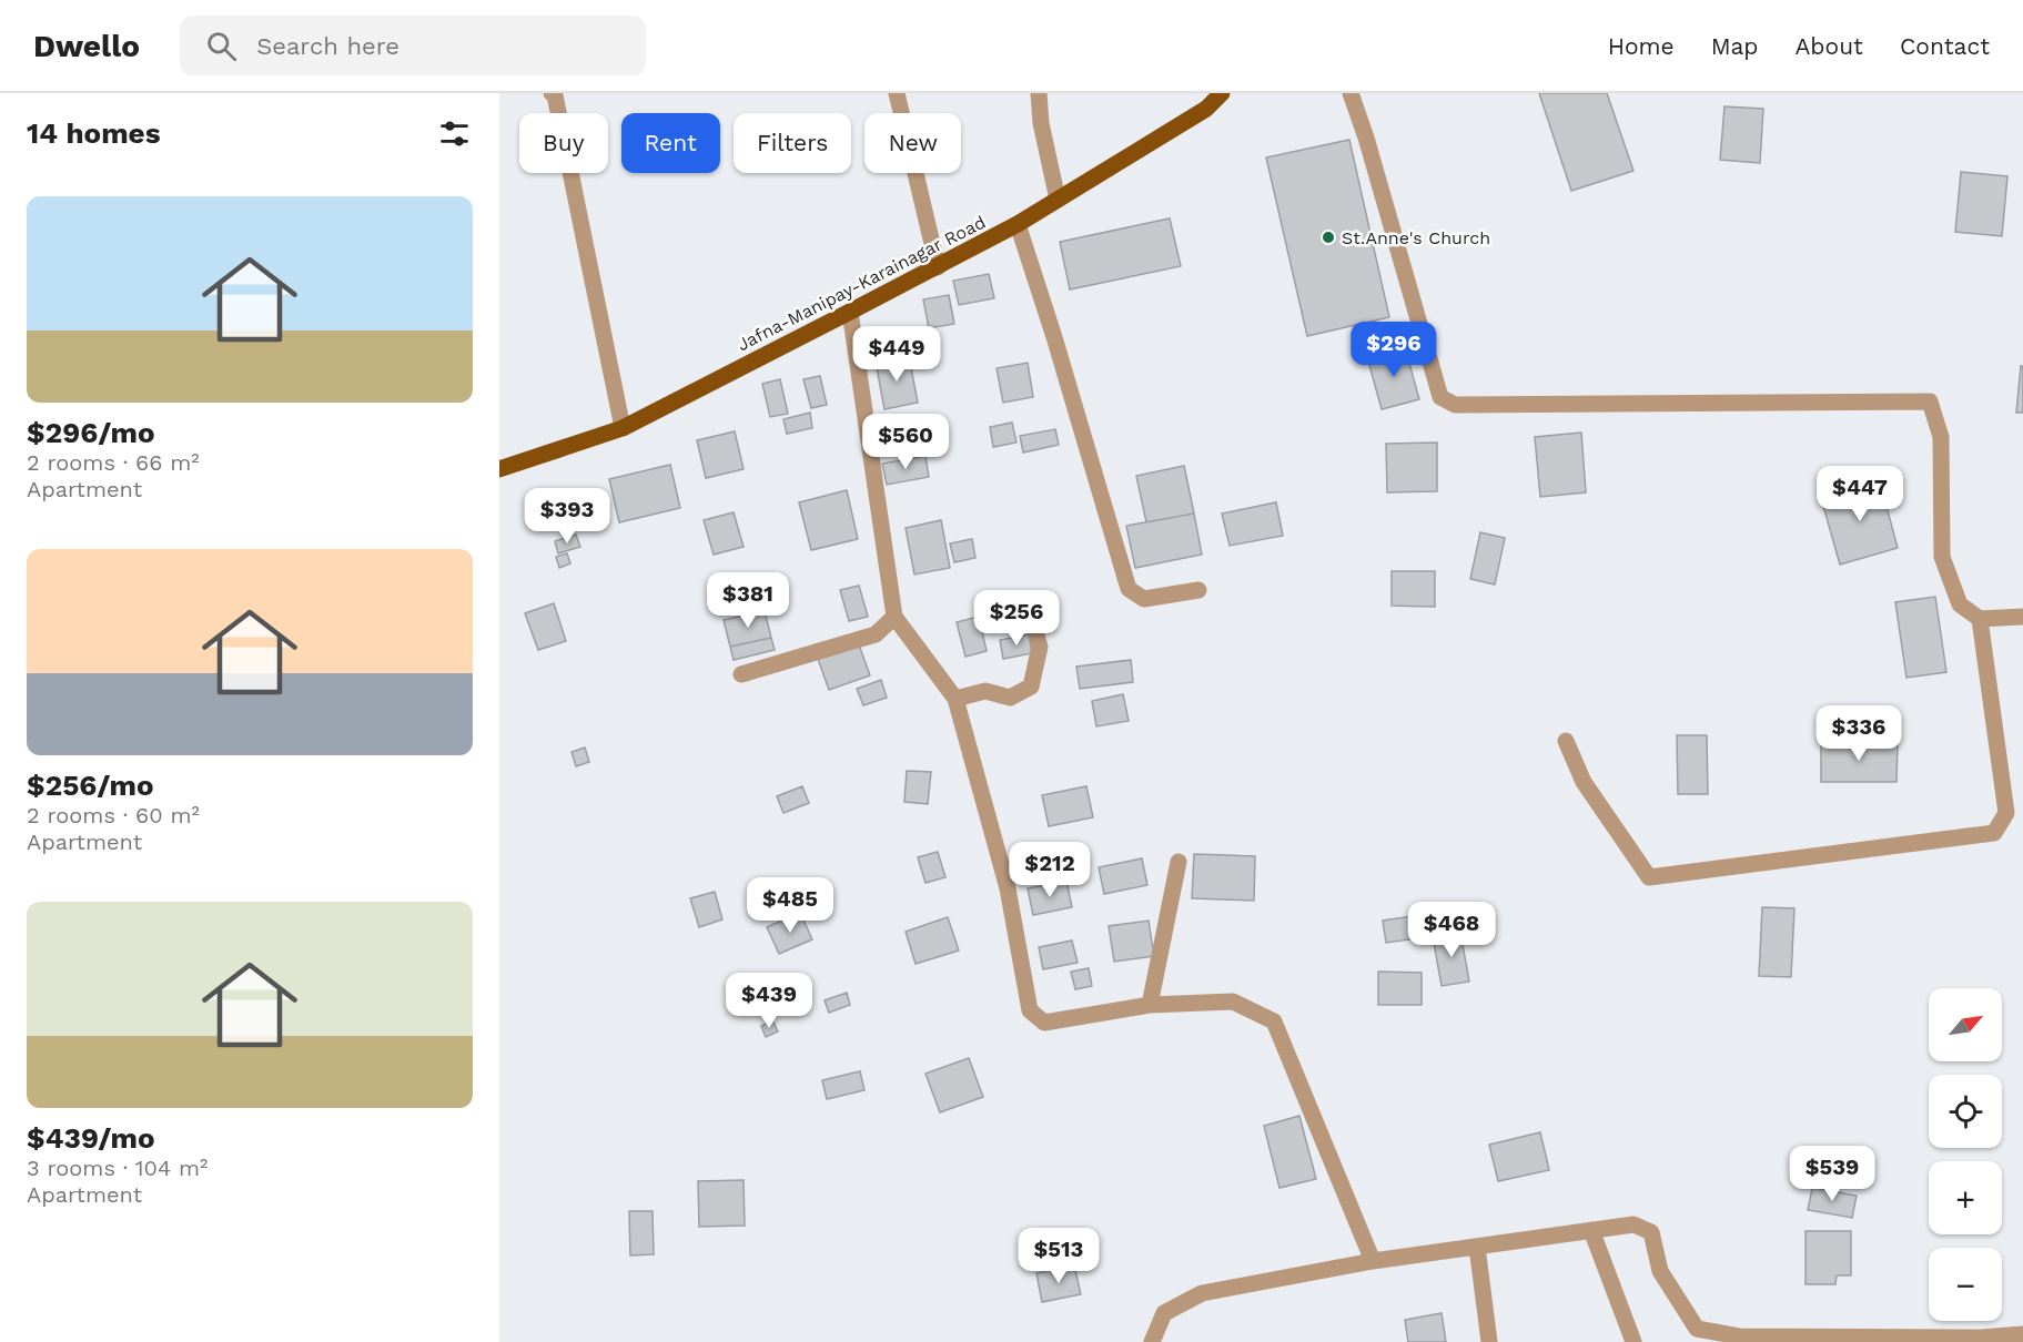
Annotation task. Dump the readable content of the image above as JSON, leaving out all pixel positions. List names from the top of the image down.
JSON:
{
  "streets": {
    "main road": ["Jafna-Manipay-Karainagar Road"]
  },
  "places": ["St.Anne's Church"],
  "north": "top right",
  "page": {
    "header": "Dwello",
    "search": "Search here",
    "nav": [
      "Home",
      "Map",
      "About",
      "Contact"
    ],
    "heading": "14 homes",
    "chip": [
      "Buy",
      "Rent",
      "Filters",
      "New"
    ],
    "list": [
      {
        "name": "$296/mo",
        "note": "2 rooms · 66 m² · Apartment"
      },
      {
        "name": "$256/mo",
        "note": "2 rooms · 60 m² · Apartment"
      },
      {
        "name": "$439/mo",
        "note": "3 rooms · 104 m² · Apartment"
      }
    ],
    "price": [
      "$296",
      "$449",
      "$560",
      "$447",
      "$393",
      "$381",
      "$256",
      "$336",
      "$212",
      "$485",
      "$468",
      "$439",
      "$539",
      "$513"
    ],
    "map_buttons": ["+", "−"]
  }
}
